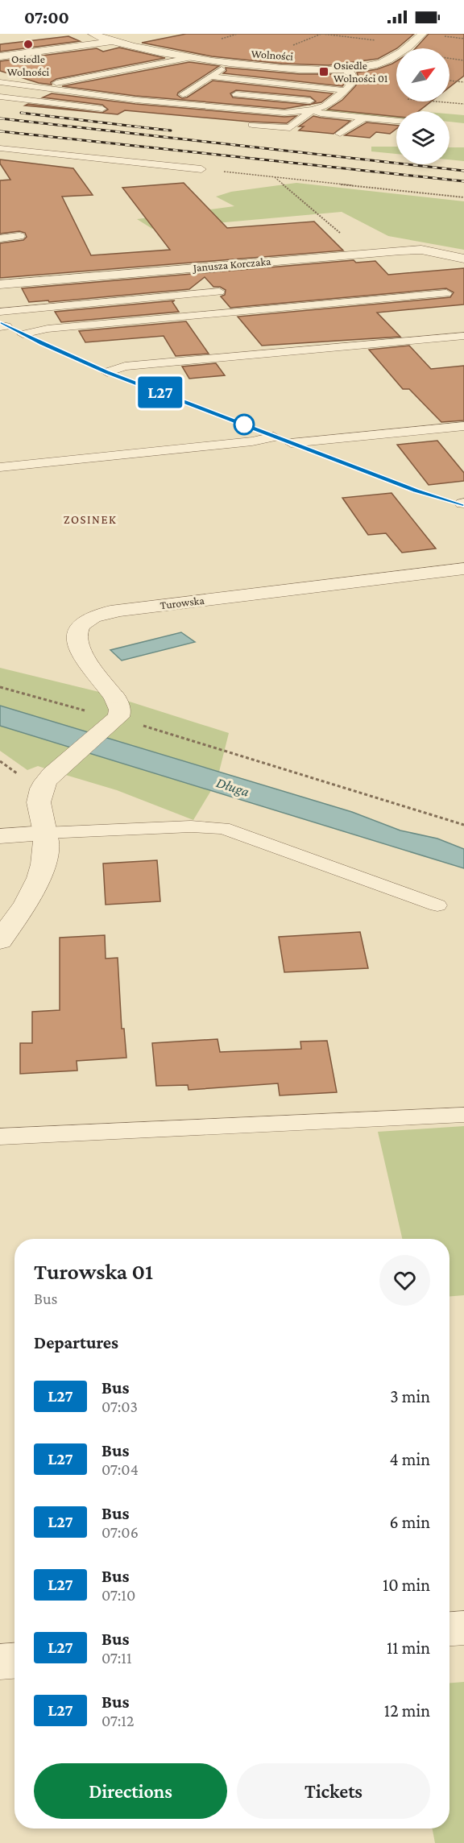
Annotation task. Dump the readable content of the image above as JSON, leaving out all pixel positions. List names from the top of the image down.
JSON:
{
  "streets": {
    "street": ["Wolności", "Janusza Korczaka", "Turowska"]
  },
  "districts": ["ZOSINEK"],
  "water": ["Długa"],
  "places": {
    "other": ["Osiedle Wolności"],
    "transit": ["Osiedle Wolności 01"]
  },
  "lines": ["bus line L27"],
  "north": "top right",
  "page": {
    "status": "07:00",
    "on_map": "L27",
    "heading": [
      ["Turowska 01", "Bus"],
      "Departures"
    ],
    "list": [
      {
        "mark": "L27",
        "name": "Bus",
        "note": "07:03",
        "value": "3 min"
      },
      {
        "mark": "L27",
        "name": "Bus",
        "note": "07:04",
        "value": "4 min"
      },
      {
        "mark": "L27",
        "name": "Bus",
        "note": "07:06",
        "value": "6 min"
      },
      {
        "mark": "L27",
        "name": "Bus",
        "note": "07:10",
        "value": "10 min"
      },
      {
        "mark": "L27",
        "name": "Bus",
        "note": "07:11",
        "value": "11 min"
      },
      {
        "mark": "L27",
        "name": "Bus",
        "note": "07:12",
        "value": "12 min"
      }
    ],
    "buttons": ["Directions", "Tickets"]
  }
}
